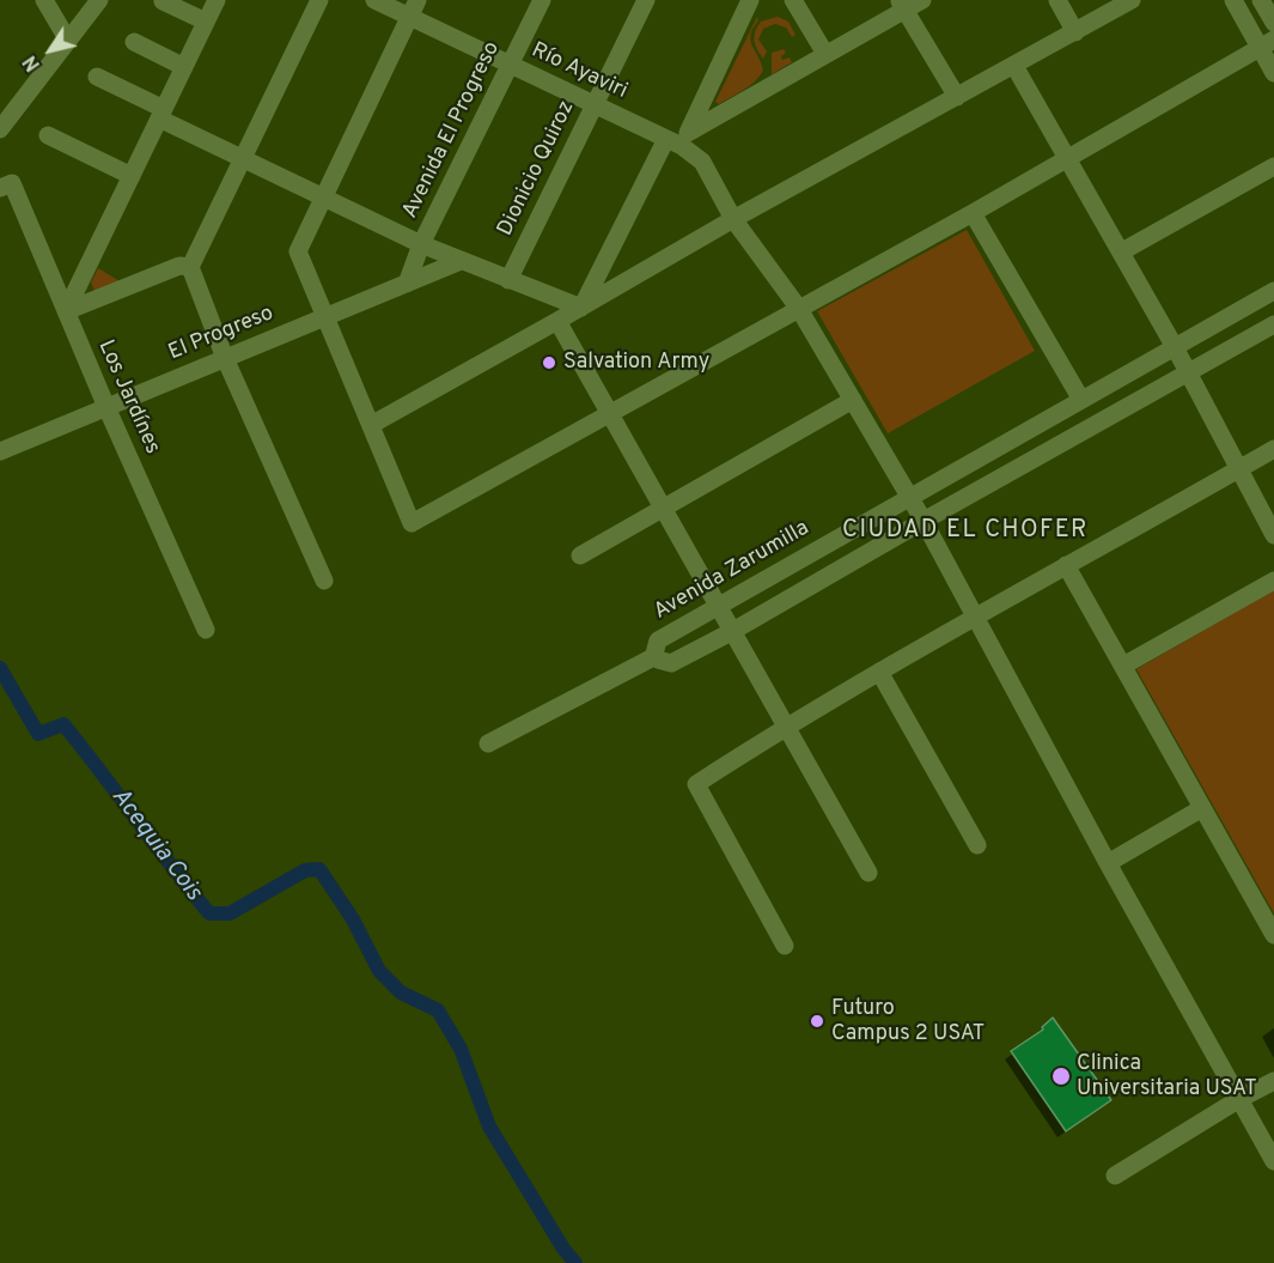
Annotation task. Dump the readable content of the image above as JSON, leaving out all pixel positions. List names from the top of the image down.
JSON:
{
  "streets": {
    "street": [
      "Río Ayaviri",
      "Avenida El Progreso",
      "Dionicio Quiroz",
      "El Progreso",
      "Los Jardínes",
      "Avenida Zarumilla"
    ]
  },
  "crossings": [
    ["Río Ayaviri", "Avenida El Progreso"],
    ["Río Ayaviri", "Dionicio Quiroz"],
    ["Río Ayaviri", "Avenida Zarumilla"],
    ["Avenida El Progreso", "El Progreso"],
    ["El Progreso", "Los Jardínes"]
  ],
  "districts": ["CIUDAD EL CHOFER"],
  "water": ["Acequia Cois"],
  "places": ["Salvation Army", "Futuro Campus 2 USAT", "Clinica Universitaria USAT"],
  "north": "bottom left"
}
